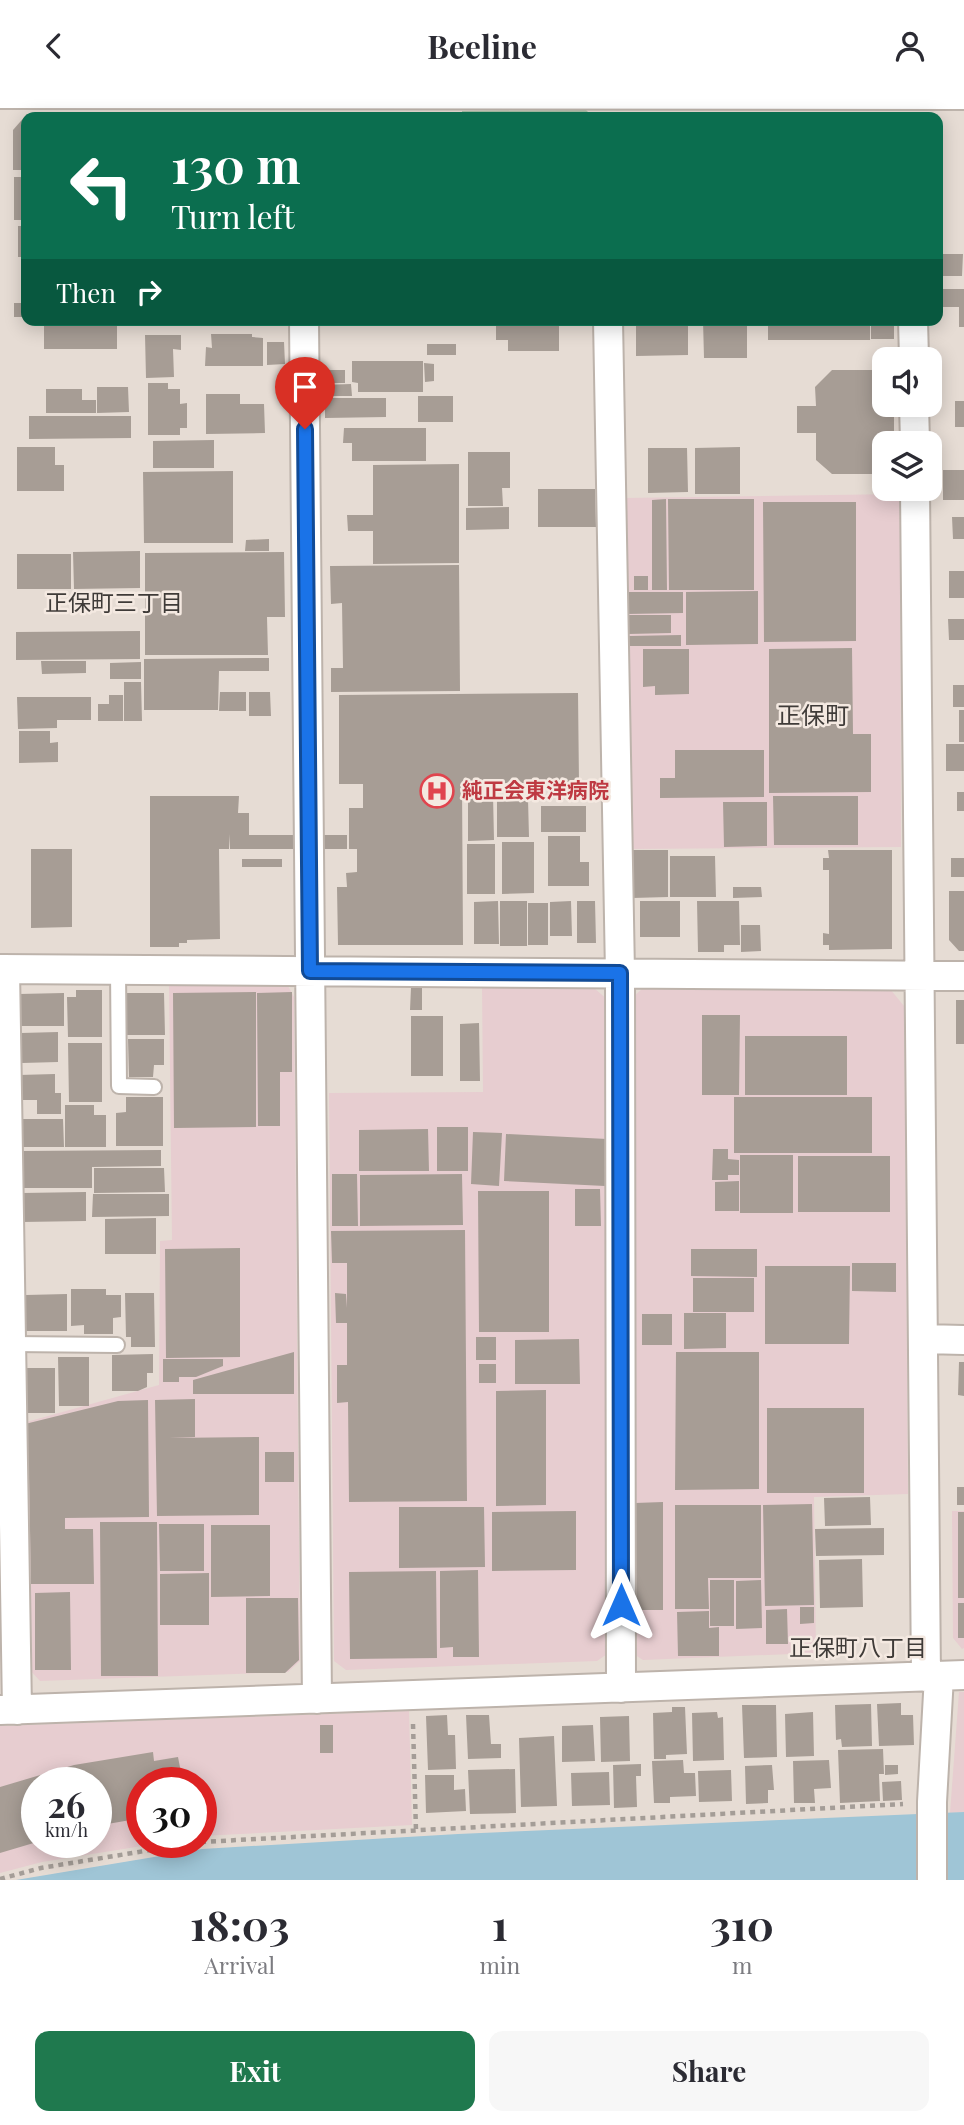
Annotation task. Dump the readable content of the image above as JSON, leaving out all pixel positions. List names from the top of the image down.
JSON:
{
  "districts": ["正保町三丁目", "正保町", "正保町八丁目"],
  "places": {
    "hospital": ["純正会東洋病院"]
  },
  "page": {
    "header": "Beeline",
    "turn": ["130 m", "Turn left"],
    "then": "Then",
    "speed": "26 km/h",
    "limit": "30",
    "eta": [
      "18:03",
      "Arrival",
      "1",
      "min",
      "310",
      "m"
    ],
    "buttons": ["Exit", "Share"]
  }
}
